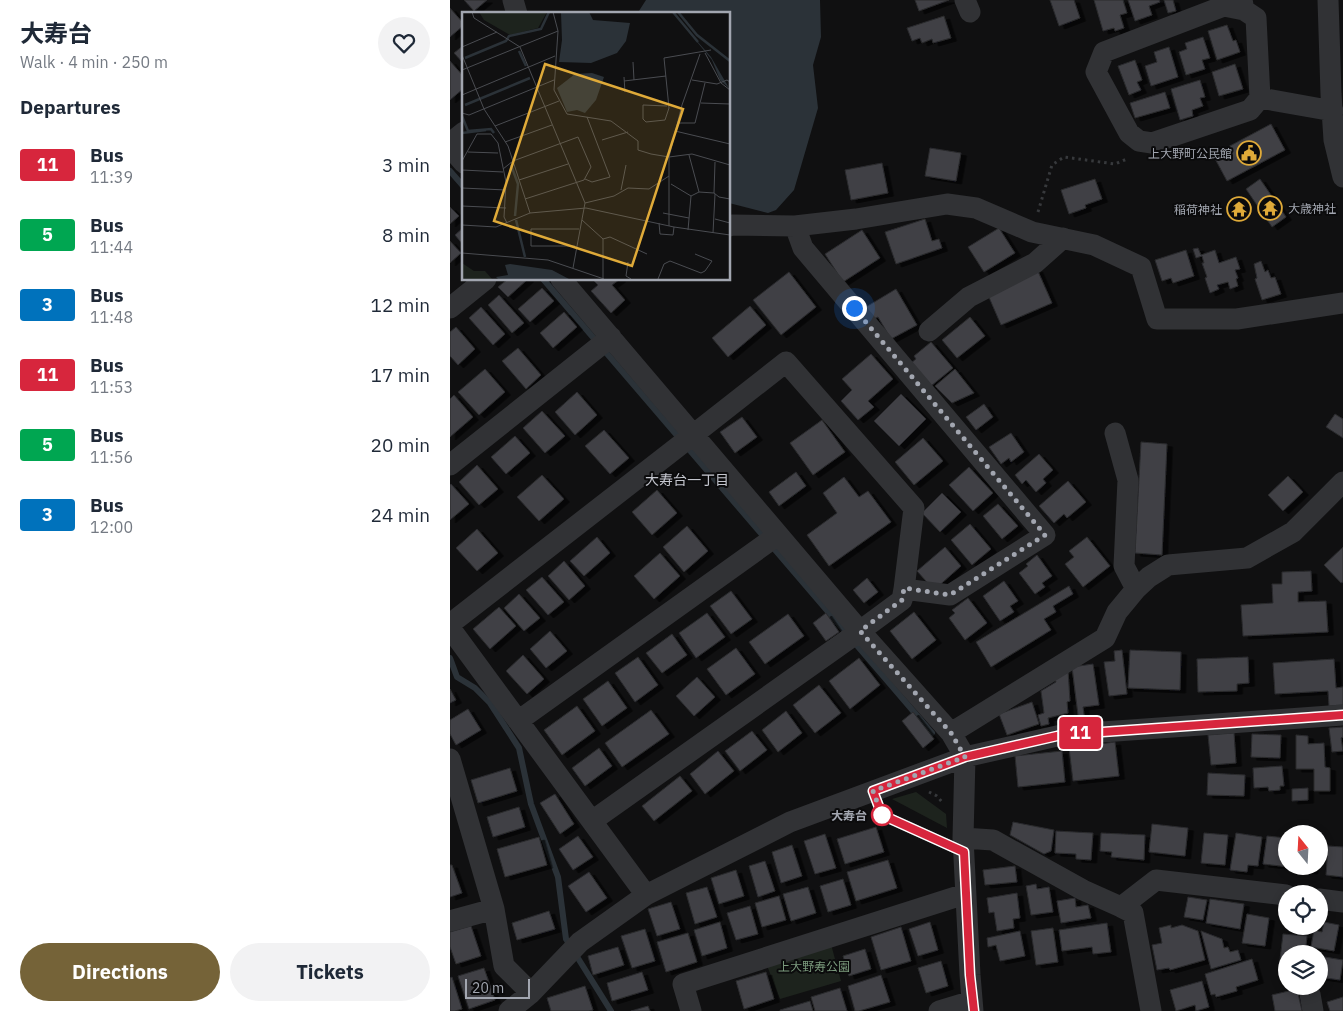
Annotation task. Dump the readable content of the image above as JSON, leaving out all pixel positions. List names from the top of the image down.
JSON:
{
  "districts": ["大寿台一丁目"],
  "parks": ["上大野寿公園"],
  "places": {
    "public building": ["上大野町公民館"],
    "temple": ["大歳神社", "稲荷神社"],
    "other": ["大寿台"]
  },
  "lines": ["bus line 11"],
  "scale_bar": "20 m",
  "north": "top",
  "page": {
    "heading": [
      ["大寿台", "Walk · 4 min · 250 m"],
      "Departures"
    ],
    "on_map": "11",
    "list": [
      {
        "mark": "11",
        "name": "Bus",
        "note": "11:39",
        "value": "3 min"
      },
      {
        "mark": "5",
        "name": "Bus",
        "note": "11:44",
        "value": "8 min"
      },
      {
        "mark": "3",
        "name": "Bus",
        "note": "11:48",
        "value": "12 min"
      },
      {
        "mark": "11",
        "name": "Bus",
        "note": "11:53",
        "value": "17 min"
      },
      {
        "mark": "5",
        "name": "Bus",
        "note": "11:56",
        "value": "20 min"
      },
      {
        "mark": "3",
        "name": "Bus",
        "note": "12:00",
        "value": "24 min"
      }
    ],
    "buttons": ["Directions", "Tickets"],
    "scale": "20 m"
  }
}
